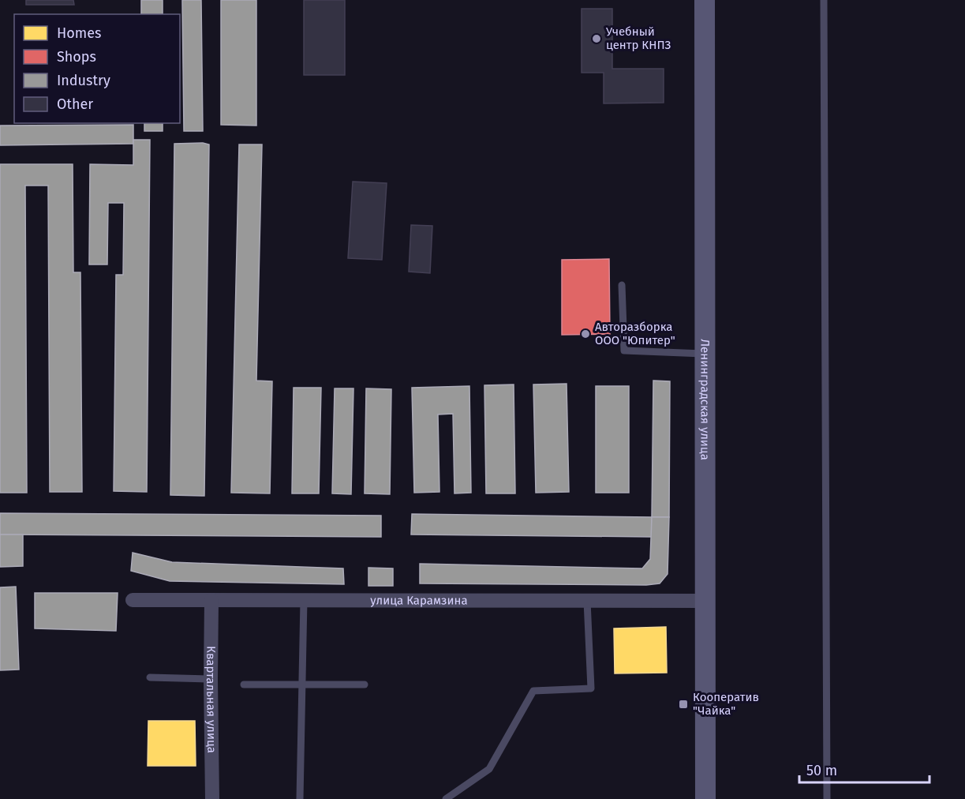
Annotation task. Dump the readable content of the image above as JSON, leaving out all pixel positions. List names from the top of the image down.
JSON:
{
  "streets": {
    "main road": ["Ленинградская улица"],
    "street": ["улица Карамзина", "Квартальная улица"]
  },
  "crossings": [
    ["Ленинградская улица", "улица Карамзина"],
    ["улица Карамзина", "Квартальная улица"]
  ],
  "places": {
    "other": ["Учебный центр КНПЗ", "Авторазборка ООО \"Юпитер\""],
    "transit": ["Кооператив \"Чайка\""]
  },
  "legend": [
    "Homes",
    "Shops",
    "Industry",
    "Other"
  ],
  "scale_bar": "50 m"
}
